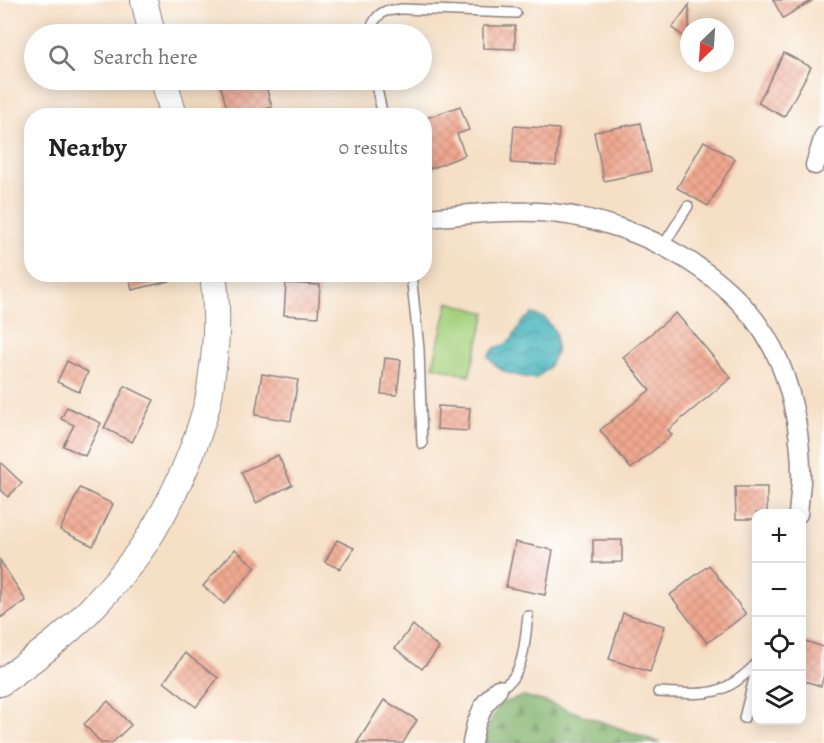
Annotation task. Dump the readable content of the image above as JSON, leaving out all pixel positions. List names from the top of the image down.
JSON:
{
  "north": "bottom left",
  "page": {
    "search": "Search here",
    "heading": ["Nearby", "0 results"],
    "map_buttons": ["+", "−"]
  }
}
